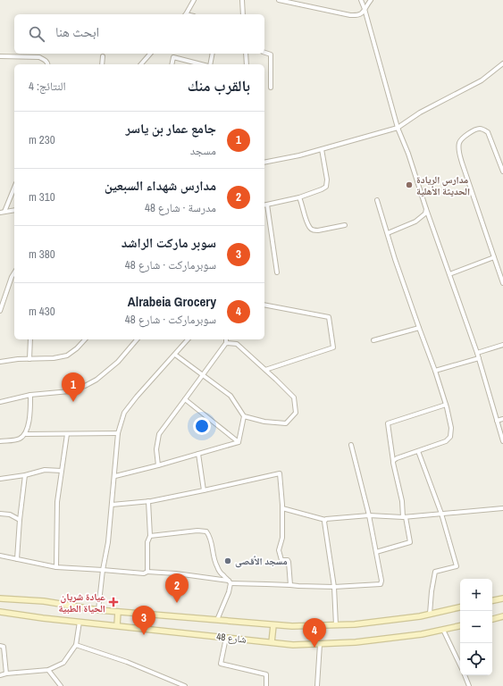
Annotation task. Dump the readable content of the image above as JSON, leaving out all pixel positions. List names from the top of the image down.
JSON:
{
  "streets": {
    "main road": ["شارع 48"]
  },
  "places": {
    "other": ["مدارس الريادة الحديثة الأهلية", "مسجد الأقصى"],
    "health": ["عيادة شريان الحياة الطبية"]
  },
  "page": {
    "search": "ابحث هنا",
    "heading": ["بالقرب منك", "النتائج: 4"],
    "list": [
      {
        "mark": "1",
        "name": "جامع عمار بن ياسر",
        "note": "مسجد",
        "value": "230 m"
      },
      {
        "mark": "2",
        "name": "مدارس شهداء السبعين",
        "note": "مدرسة · شارع 48",
        "value": "310 m"
      },
      {
        "mark": "3",
        "name": "سوبر ماركت الراشد",
        "note": "سوبرماركت · شارع 48",
        "value": "380 m"
      },
      {
        "mark": "4",
        "name": "Alrabeia Grocery",
        "note": "سوبرماركت · شارع 48",
        "value": "430 m"
      }
    ],
    "pins": [
      "1",
      "2",
      "3",
      "4"
    ],
    "map_buttons": ["+", "−"]
  }
}
